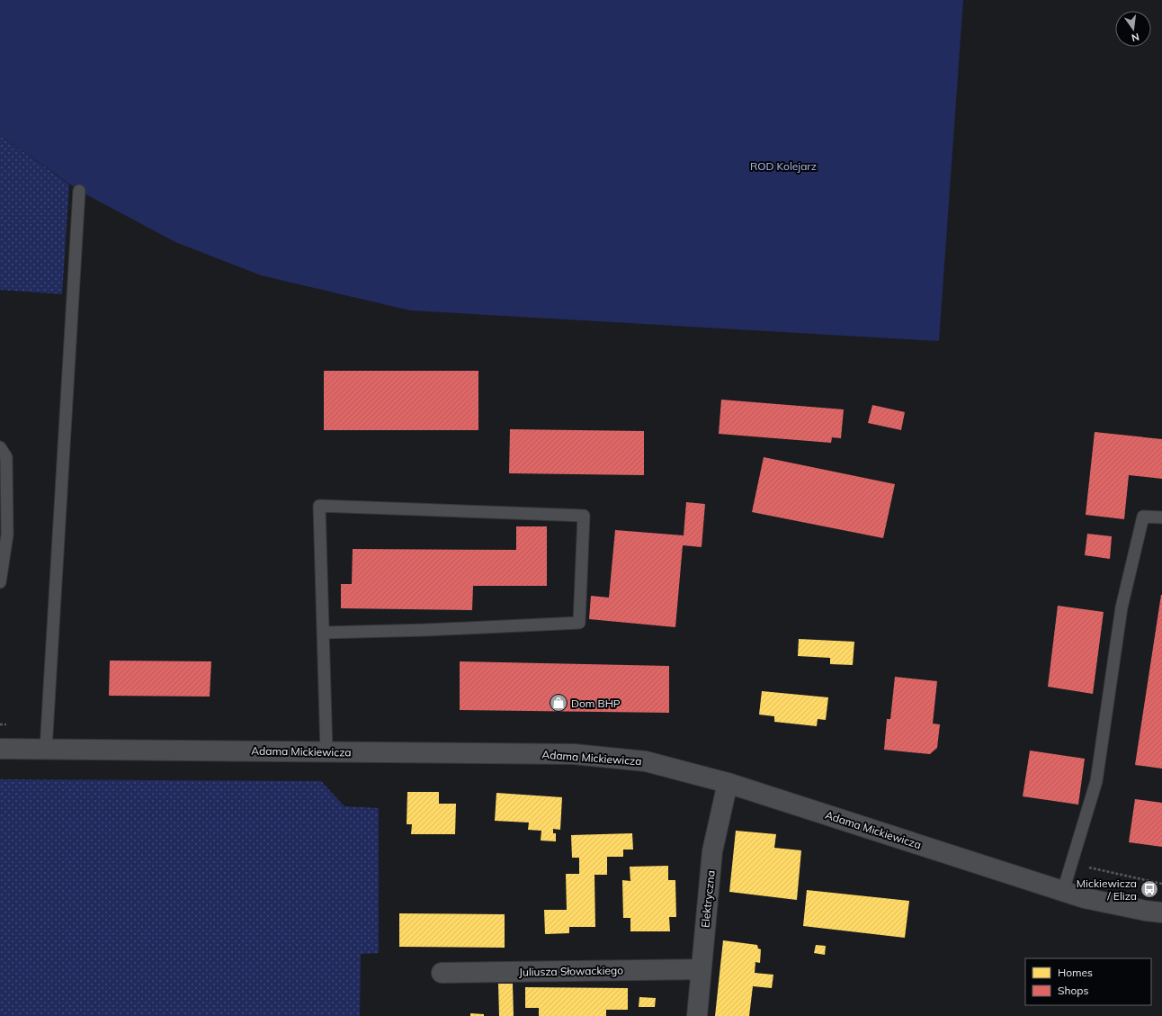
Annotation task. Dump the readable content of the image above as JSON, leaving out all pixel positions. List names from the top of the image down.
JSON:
{
  "streets": {
    "street": ["Adama Mickiewicza", "Elektryczna", "Juliusza Słowackiego"]
  },
  "crossings": [
    ["Adama Mickiewicza", "Elektryczna"],
    ["Elektryczna", "Juliusza Słowackiego"]
  ],
  "parks": ["ROD Kolejarz"],
  "places": {
    "shop": ["Dom BHP"],
    "bus stop": ["Mickiewicza / Eliza"]
  },
  "legend": ["Homes", "Shops"],
  "north": "bottom"
}
